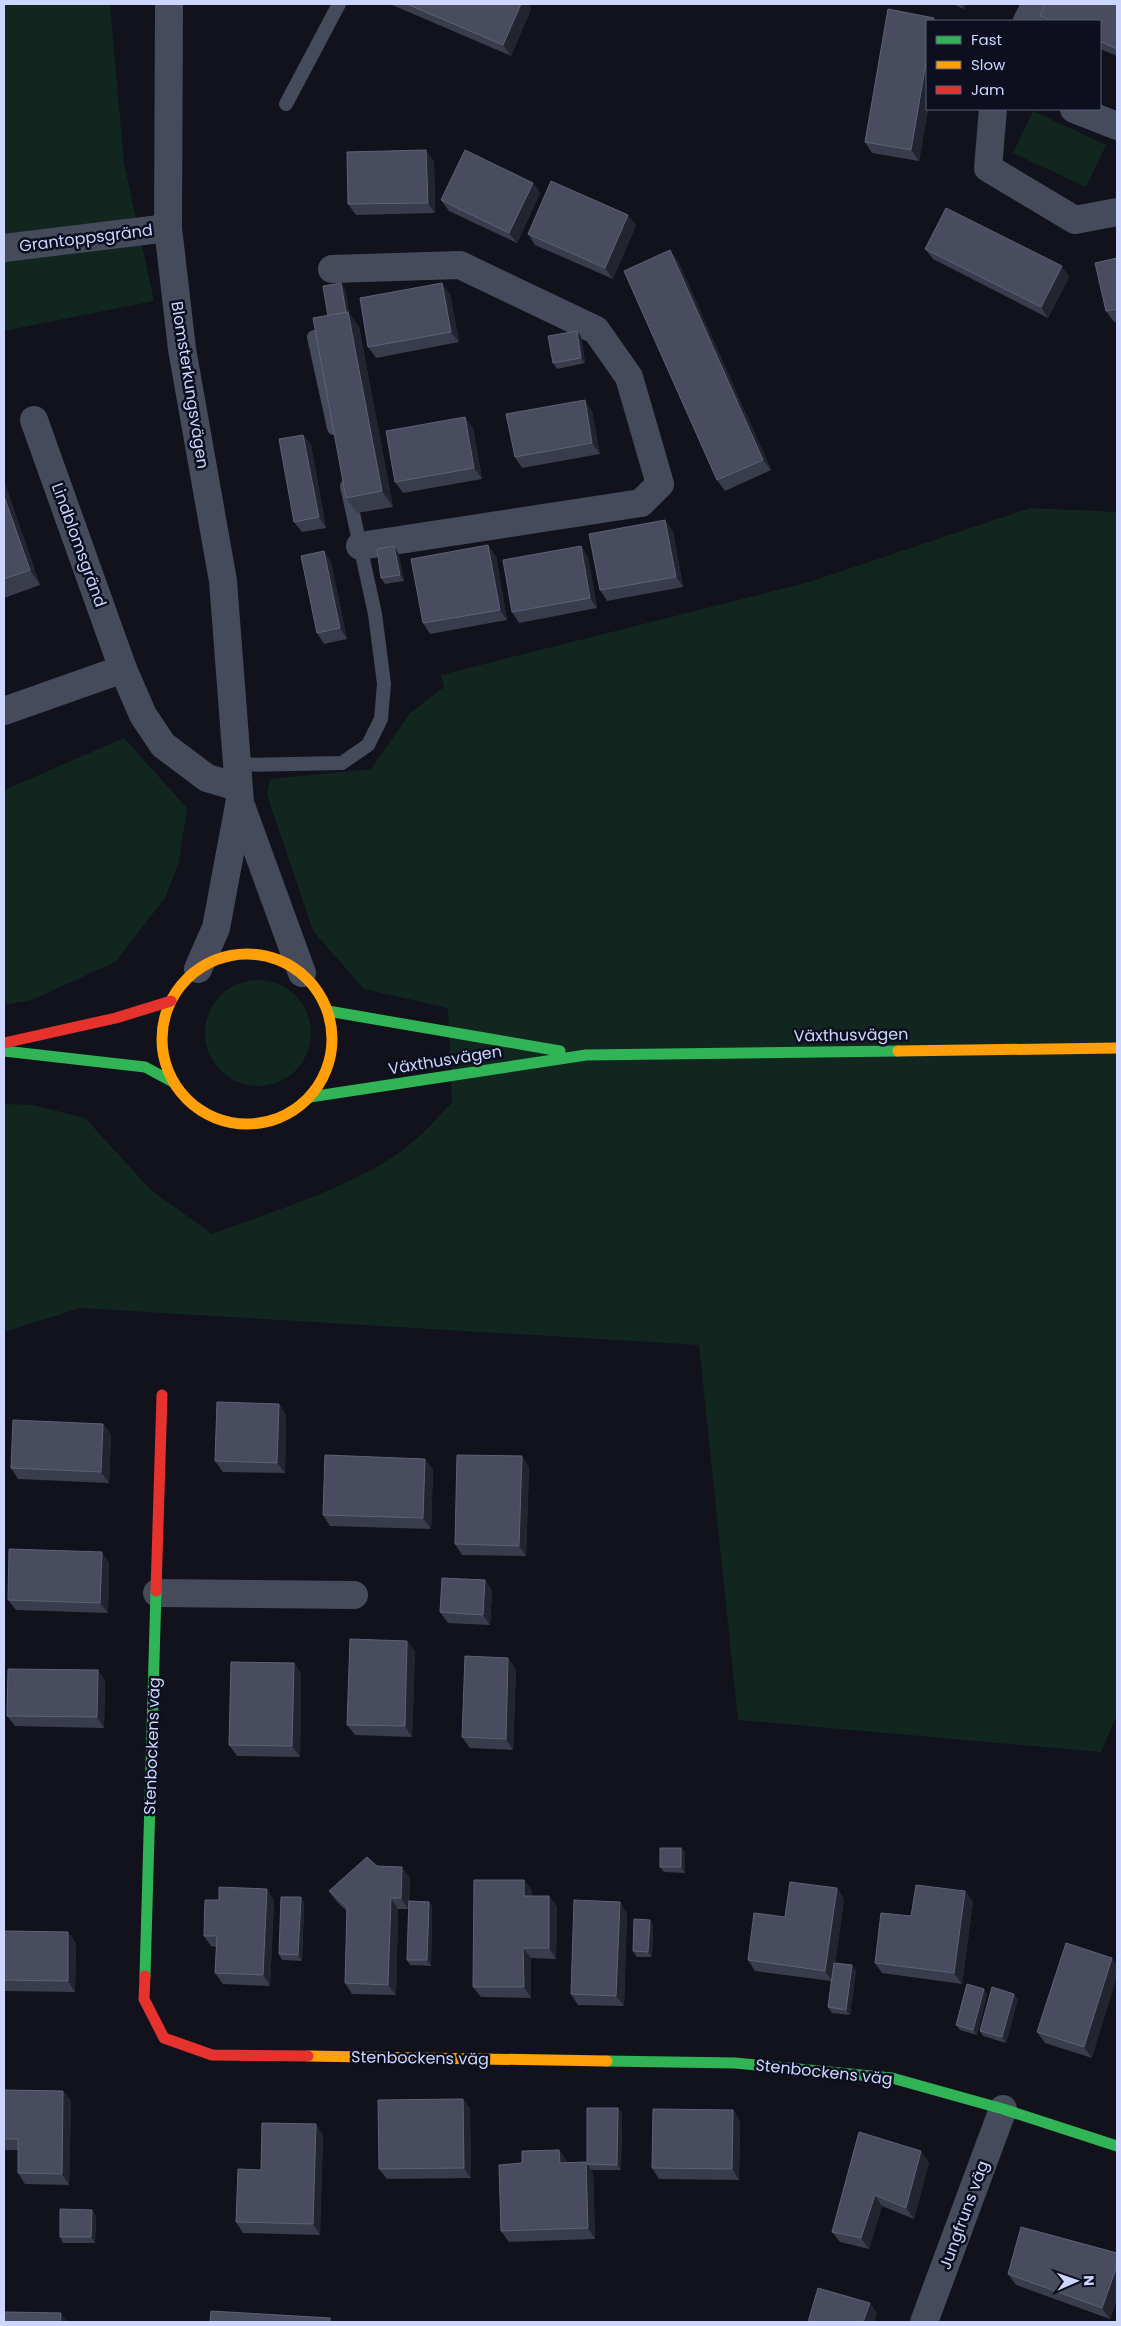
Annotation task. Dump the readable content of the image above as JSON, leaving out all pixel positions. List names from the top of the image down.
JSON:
{
  "streets": {
    "street": [
      "Grantoppsgränd",
      "Blomsterkungsvägen",
      "Lindblomsgränd",
      "Växthusvägen",
      "Stenbockens väg",
      "Jungfruns väg"
    ]
  },
  "crossings": [
    ["Grantoppsgränd", "Blomsterkungsvägen"],
    ["Blomsterkungsvägen", "Lindblomsgränd"],
    ["Blomsterkungsvägen", "Växthusvägen"],
    ["Stenbockens väg", "Jungfruns väg"]
  ],
  "legend": ["Fast", "Slow", "Jam"],
  "north": "right"
}
